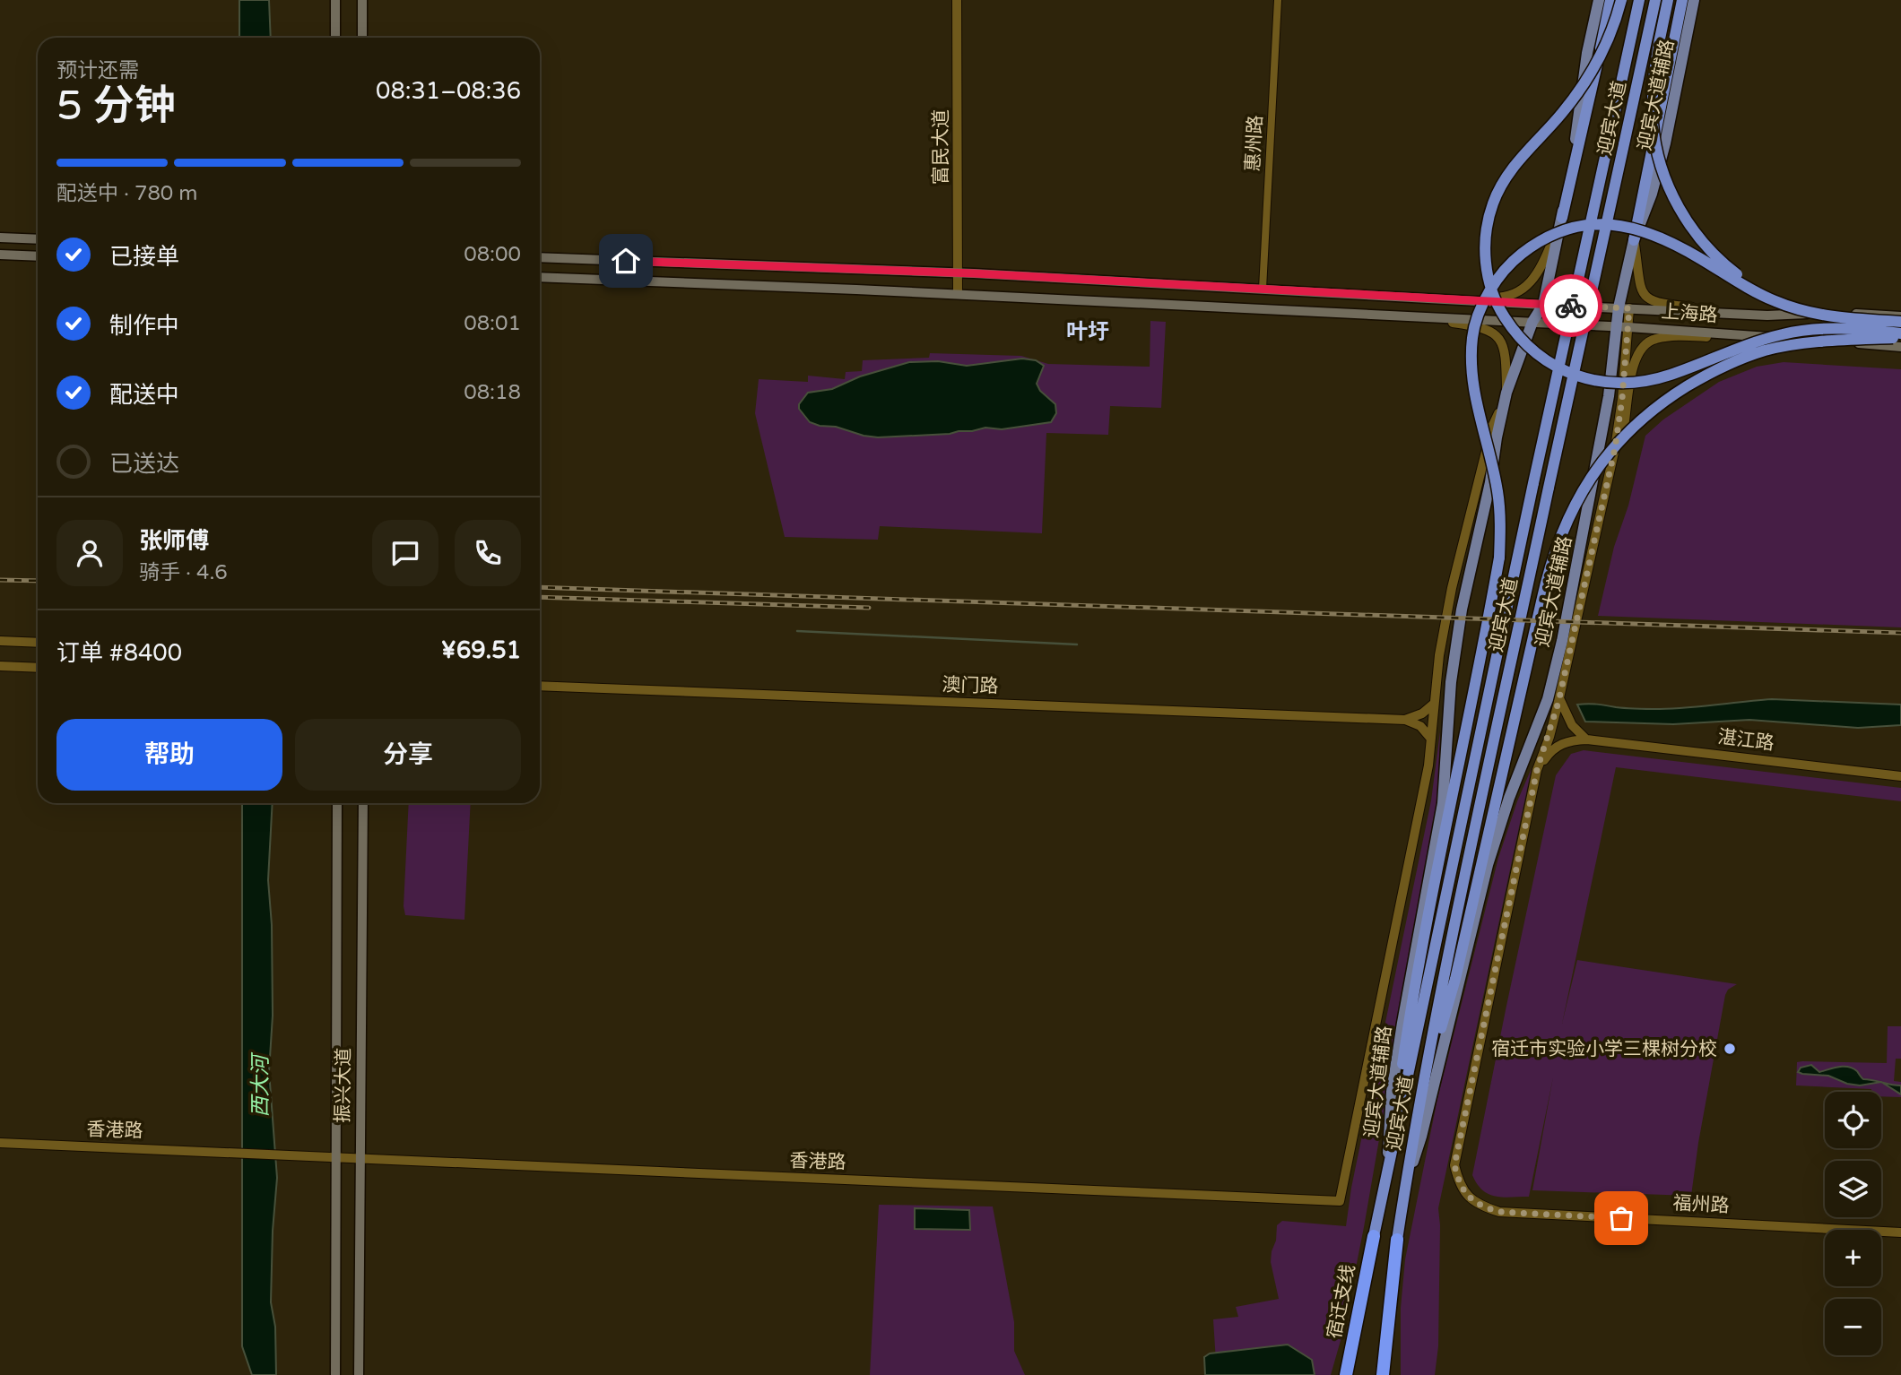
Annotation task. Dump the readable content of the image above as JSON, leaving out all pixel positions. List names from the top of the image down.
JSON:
{
  "streets": {
    "highway": ["迎宾大道", "宿迁支线"],
    "main road": ["迎宾大道辅路", "上海路", "振兴大道"],
    "street": [
      "惠州路",
      "富民大道",
      "澳门路",
      "湛江路",
      "香港路",
      "福州路"
    ]
  },
  "crossings": [
    ["迎宾大道辅路", "迎宾大道"],
    ["迎宾大道辅路", "上海路"],
    ["迎宾大道", "宿迁支线"],
    ["惠州路", "上海路"],
    ["富民大道", "上海路"],
    ["湛江路", "福州路"],
    ["振兴大道", "香港路"]
  ],
  "districts": ["叶圩"],
  "water": ["西大河"],
  "places": ["宿迁市实验小学三棵树分校"],
  "page": {
    "heading": ["5 分钟", "预计还需", "08:31–08:36"],
    "panel": [
      "张师傅",
      "骑手 · 4.6",
      "订单 #8400",
      "¥69.51"
    ],
    "bar": "配送中 · 780 m",
    "list": [
      ["已接单", "08:00"],
      ["制作中", "08:01"],
      ["配送中", "08:18"],
      "已送达"
    ],
    "buttons": ["帮助", "分享"],
    "map_buttons": ["+", "−"]
  }
}
